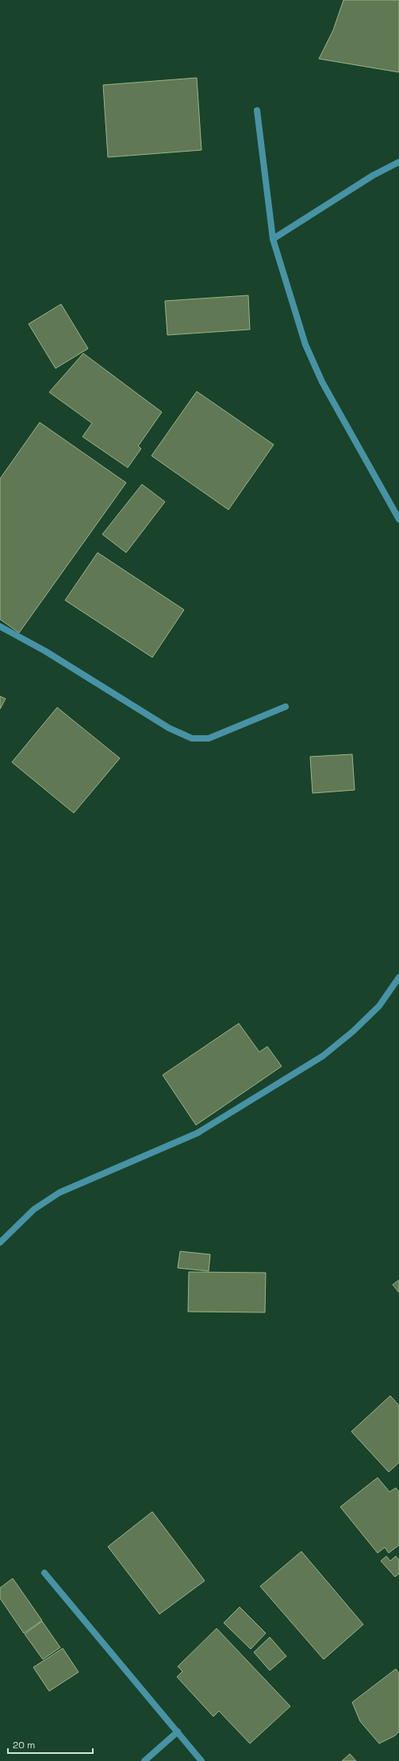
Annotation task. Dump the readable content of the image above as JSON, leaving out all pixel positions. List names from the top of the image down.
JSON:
{
  "scale_bar": "20 m"
}
